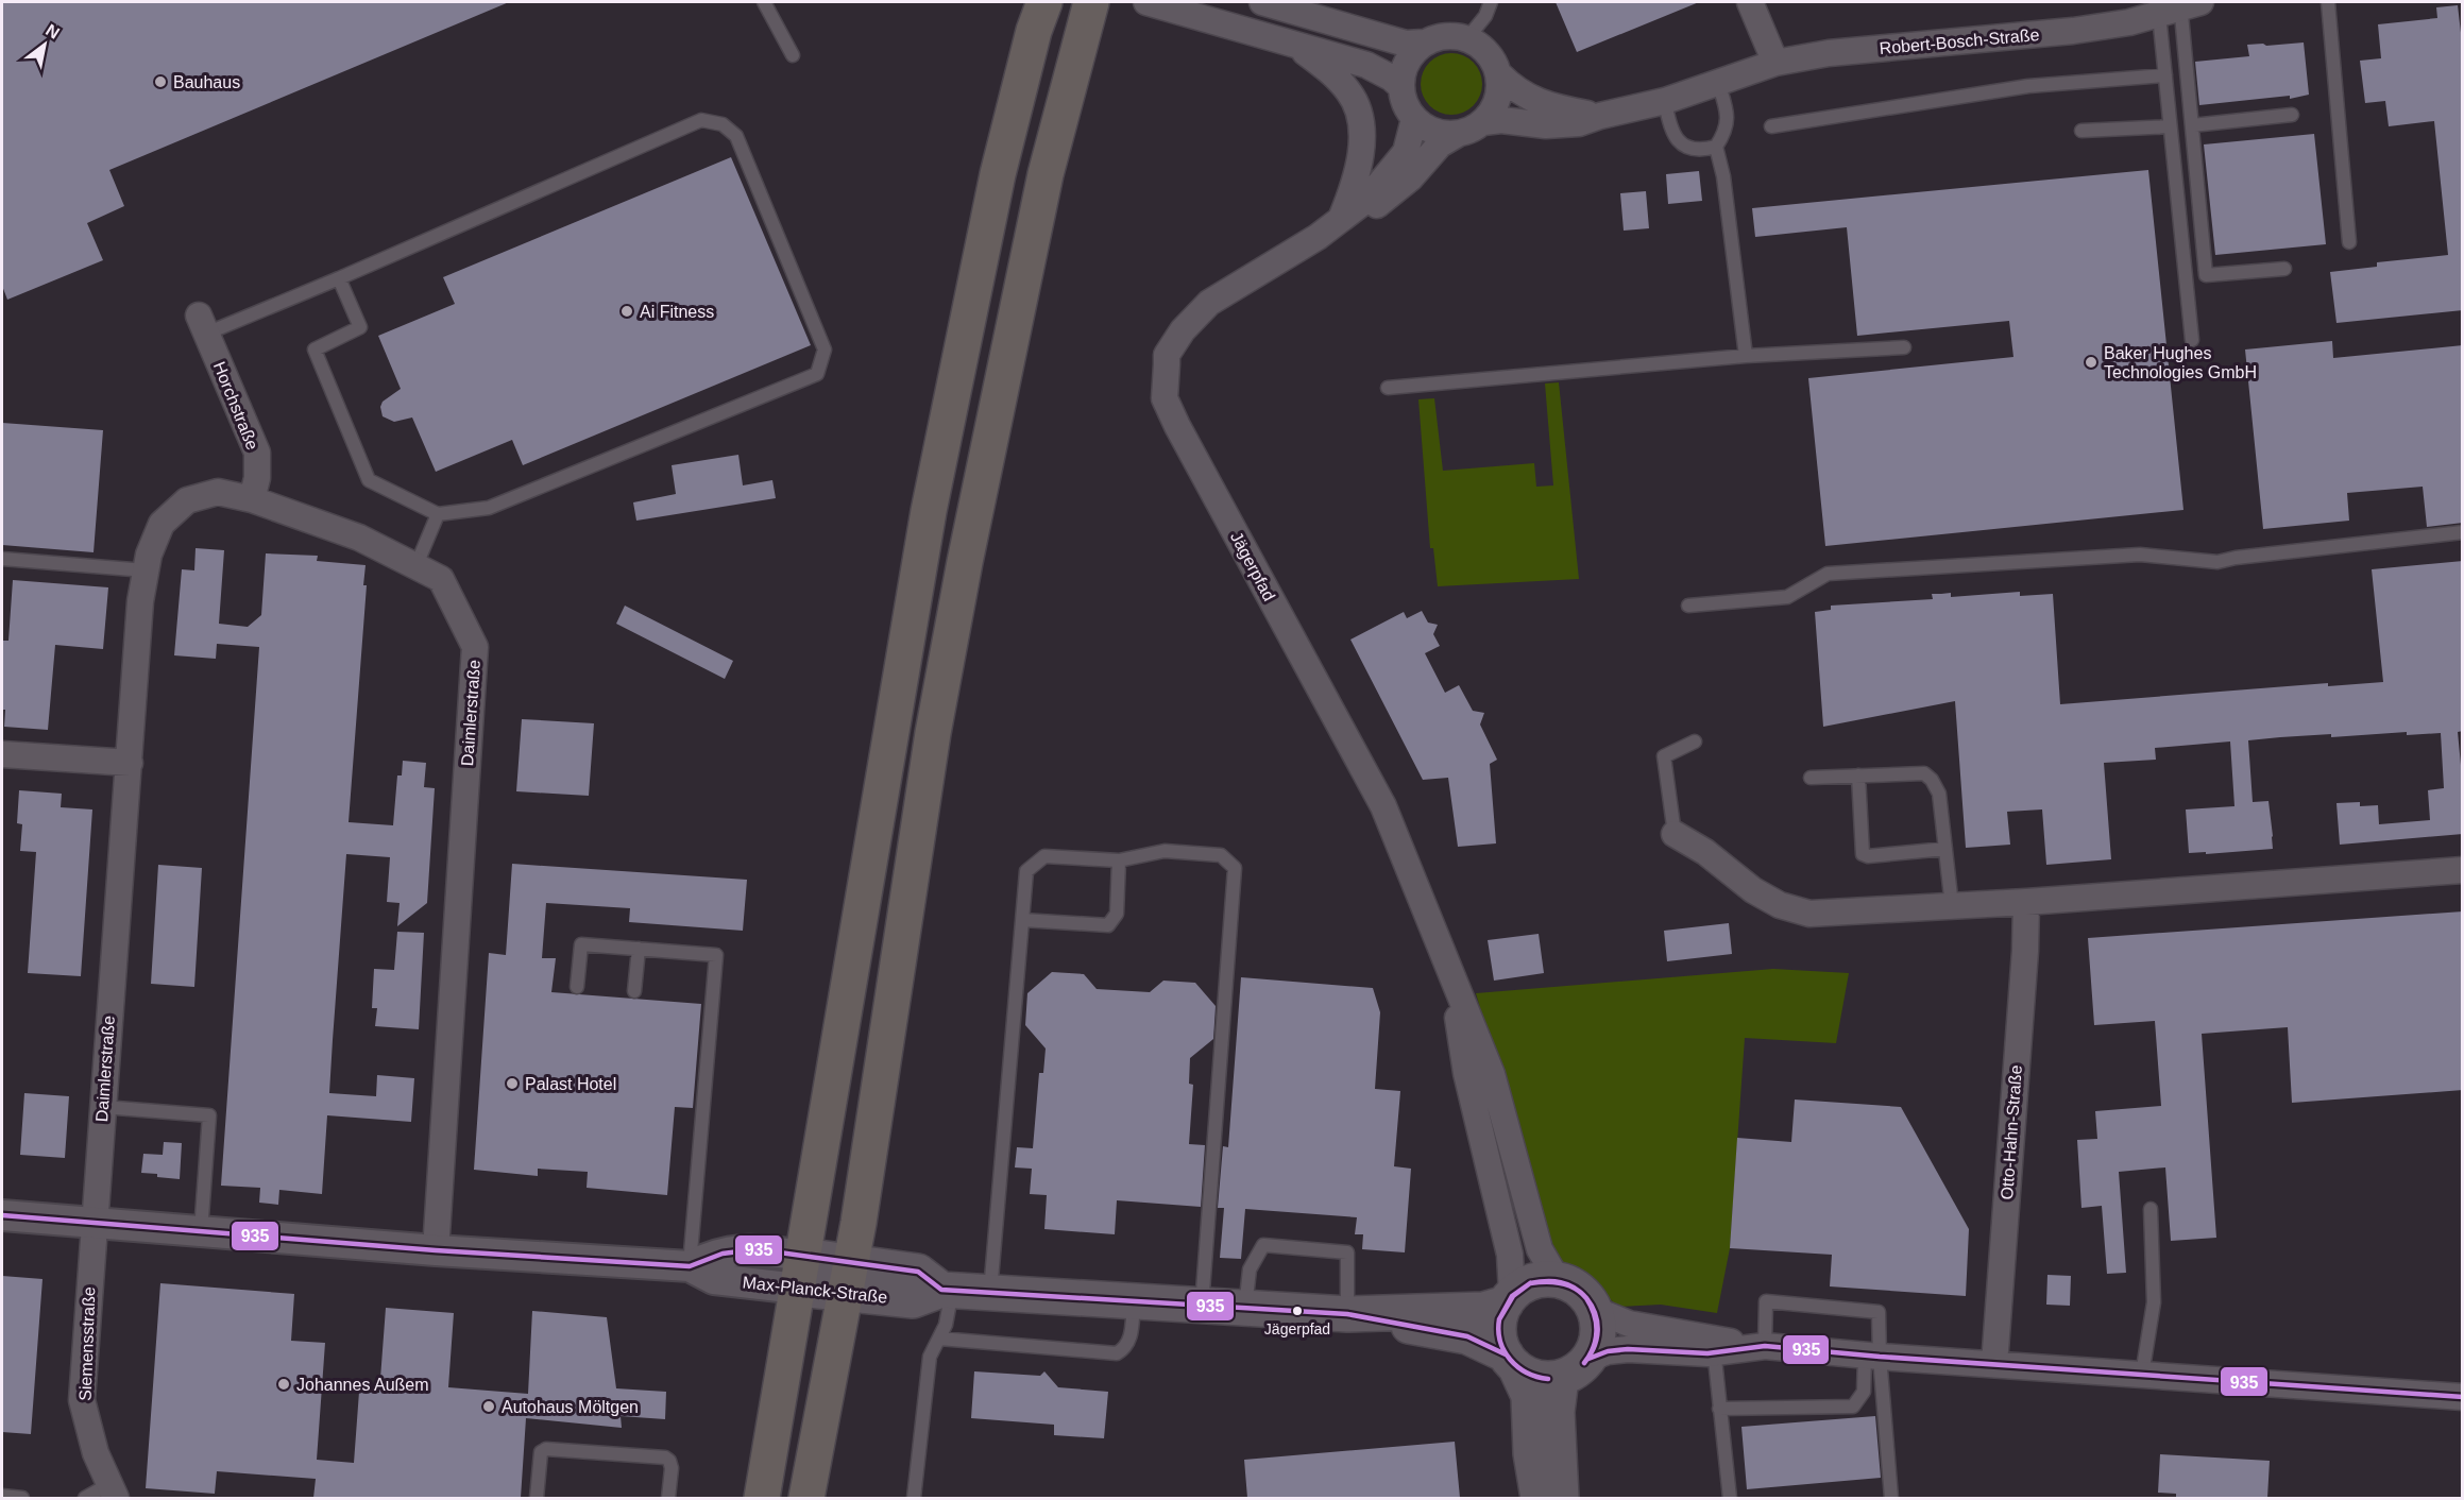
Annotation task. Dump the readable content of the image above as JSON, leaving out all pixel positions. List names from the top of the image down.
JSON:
{
  "streets": {
    "main road": ["Max-Planck-Straße"],
    "street": [
      "Robert-Bosch-Straße",
      "Horchstraße",
      "Jägerpfad",
      "Daimlerstraße",
      "Otto-Hahn-Straße",
      "Siemensstraße"
    ]
  },
  "crossings": [
    ["Horchstraße", "Daimlerstraße"],
    ["Daimlerstraße", "Max-Planck-Straße"],
    ["Daimlerstraße", "Siemensstraße"],
    ["Max-Planck-Straße", "Siemensstraße"]
  ],
  "places": [
    "Bauhaus",
    "Ai Fitness",
    "Baker Hughes Technologies GmbH",
    "Palast Hotel",
    "Jägerpfad",
    "Johannes Außem",
    "Autohaus Möltgen"
  ],
  "lines": ["transit line 935"],
  "north": "top right"
}
